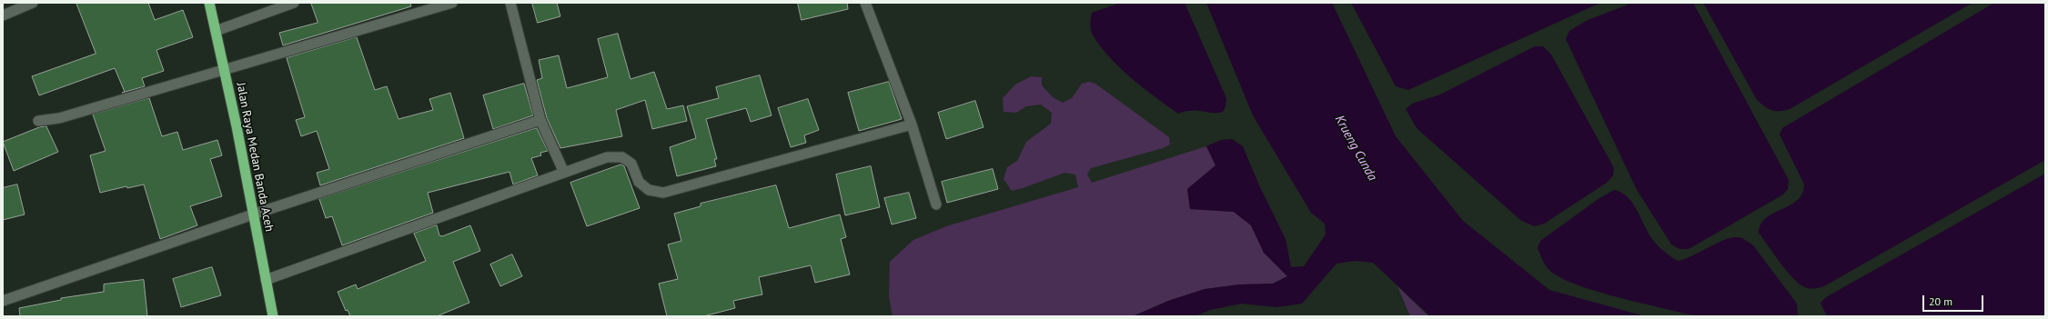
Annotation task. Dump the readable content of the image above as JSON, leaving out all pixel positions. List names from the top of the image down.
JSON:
{
  "streets": {
    "highway": ["Jalan Raya Medan Banda Aceh"]
  },
  "water": ["Krueng Cunda"],
  "scale_bar": "20 m"
}
